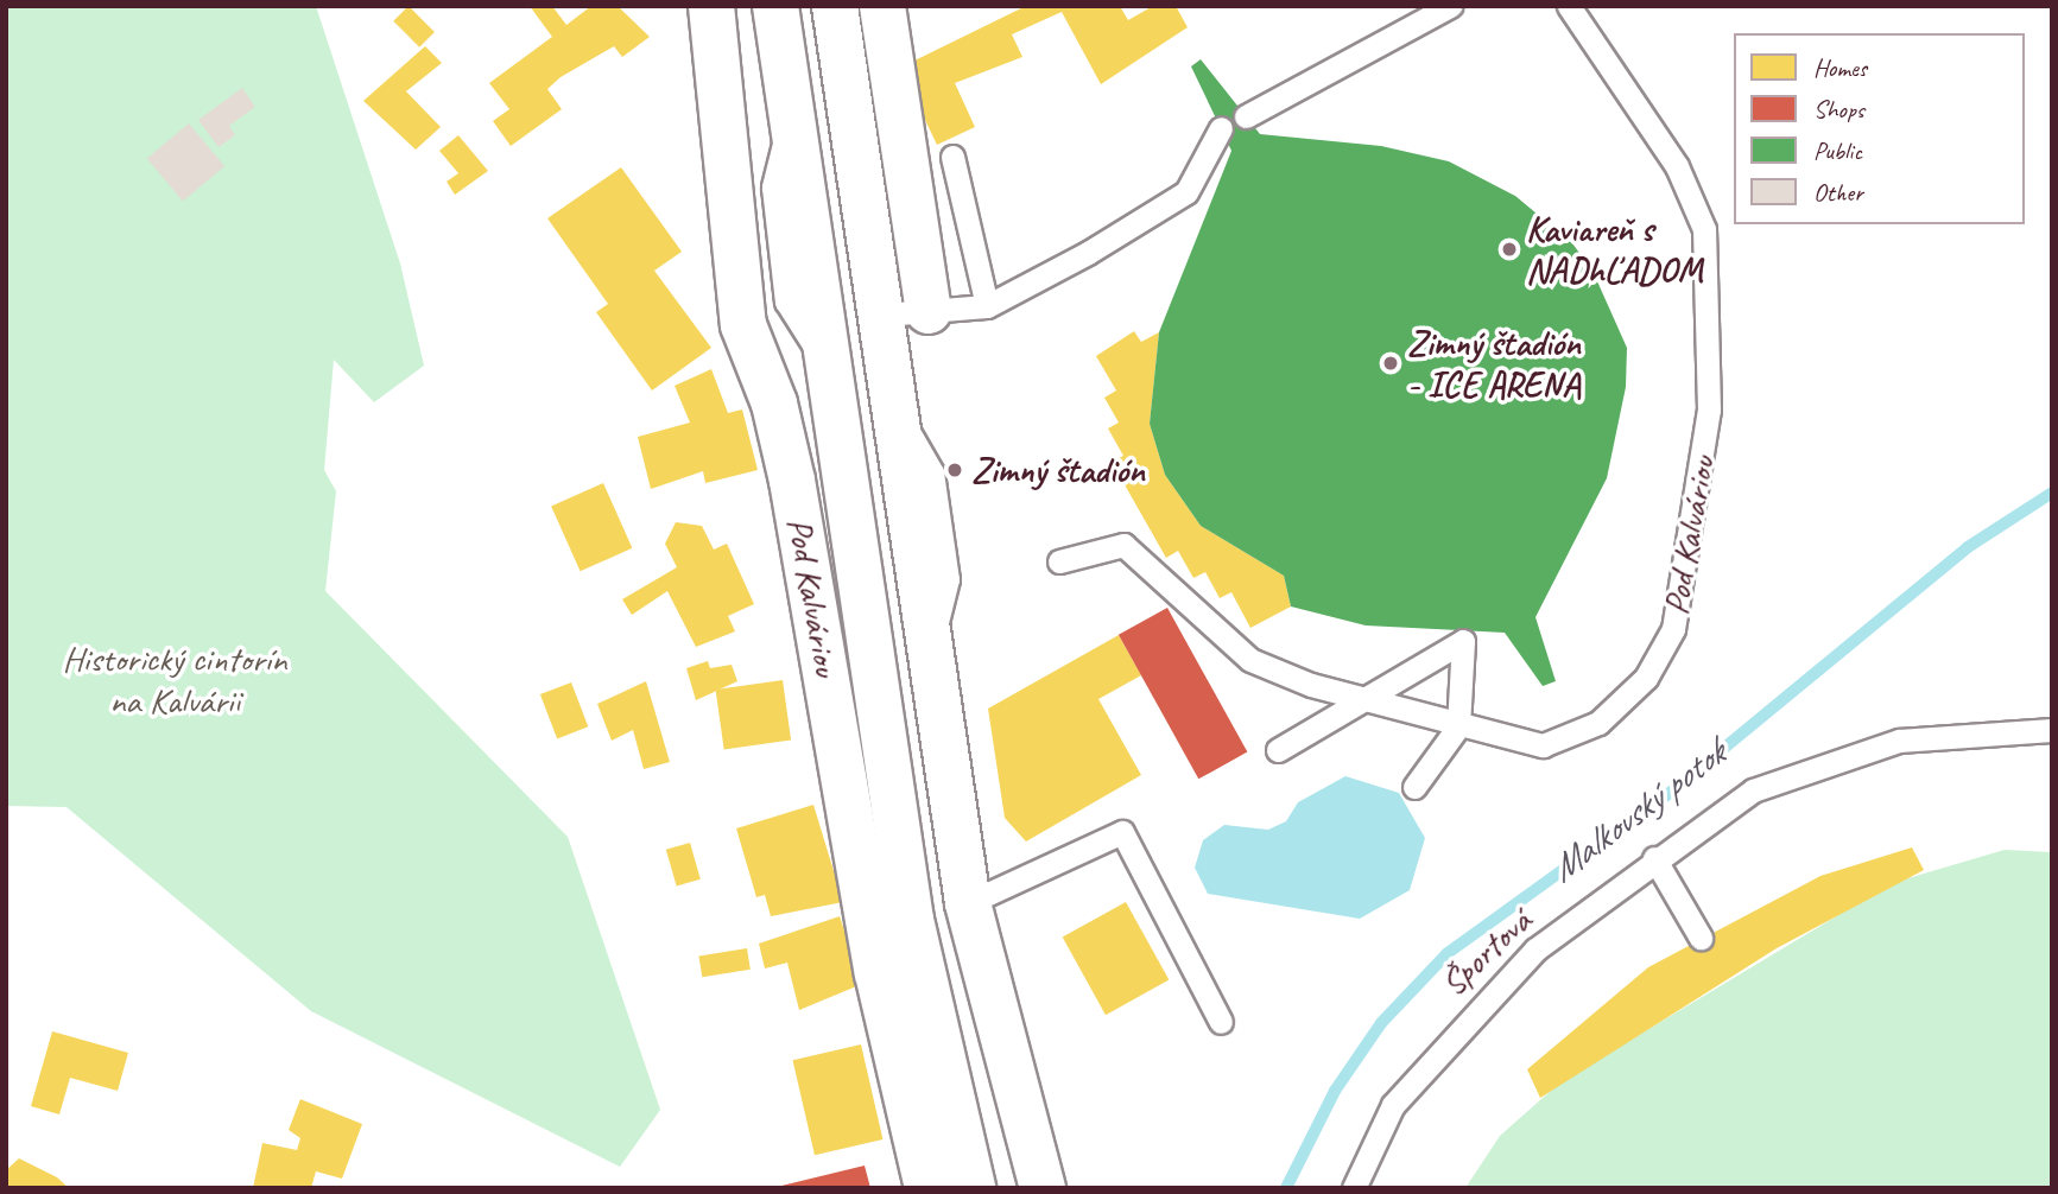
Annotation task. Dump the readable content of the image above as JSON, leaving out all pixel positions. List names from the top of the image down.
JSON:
{
  "streets": {
    "main road": ["Pod Kalváriou"],
    "lane": ["Športová"]
  },
  "water": ["Malkovský potok"],
  "parks": ["Historický cintorín na Kalvárii"],
  "places": ["Kaviareň s NADhĽADOM", "Zimný štadión - ICE ARENA", "Zimný štadión"],
  "legend": [
    "Homes",
    "Shops",
    "Public",
    "Other"
  ]
}
